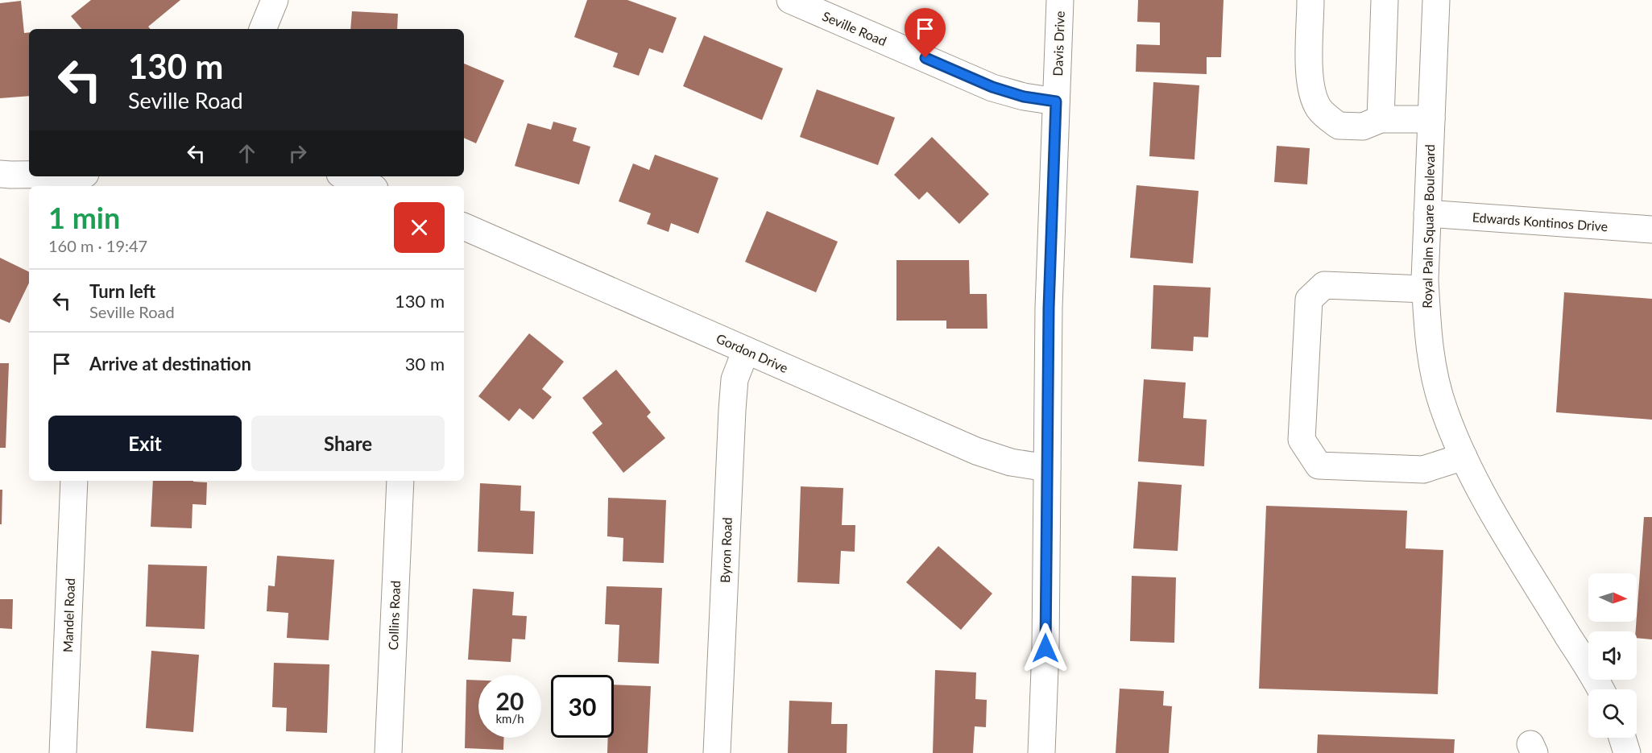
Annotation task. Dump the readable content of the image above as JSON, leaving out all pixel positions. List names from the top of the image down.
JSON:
{
  "streets": {
    "street": [
      "Seville Road",
      "Davis Drive",
      "Edwards Kontinos Drive",
      "Royal Palm Square Boulevard",
      "Gordon Drive",
      "Byron Road",
      "Mandel Road",
      "Collins Road"
    ]
  },
  "crossings": [
    ["Seville Road", "Davis Drive"],
    ["Davis Drive", "Gordon Drive"],
    ["Edwards Kontinos Drive", "Royal Palm Square Boulevard"],
    ["Gordon Drive", "Byron Road"]
  ],
  "north": "right",
  "page": {
    "turn": ["130 m", "Seville Road"],
    "heading": ["1 min", "160 m · 19:47"],
    "list": [
      {
        "name": "Turn left",
        "note": "Seville Road",
        "value": "130 m"
      },
      {
        "name": "Arrive at destination",
        "value": "30 m"
      }
    ],
    "buttons": ["Exit", "Share"],
    "speed": "20 km/h",
    "limit": "30"
  }
}
